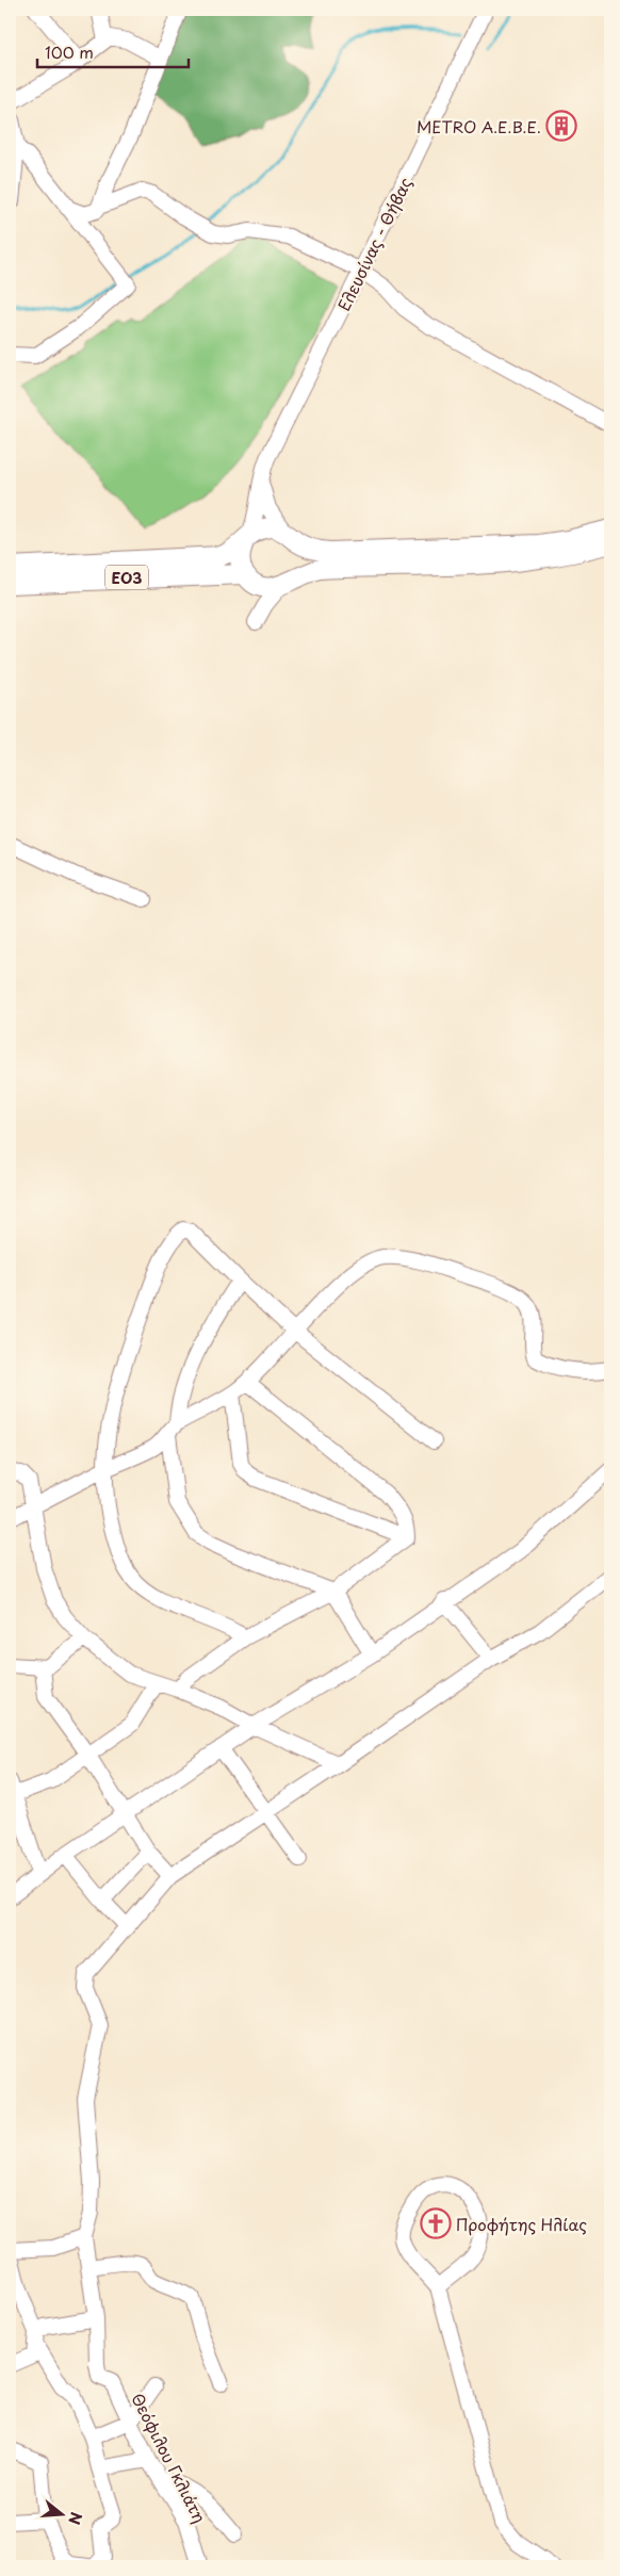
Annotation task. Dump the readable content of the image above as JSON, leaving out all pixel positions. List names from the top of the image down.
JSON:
{
  "streets": {
    "main road": ["ΕΟ3"],
    "street": ["Ελευσίνας - Θήβας", "Θεόφιλου Γκλιάτη"]
  },
  "crossings": [
    ["Ελευσίνας - Θήβας", "ΕΟ3"]
  ],
  "places": {
    "building": ["METRO Α.Ε.Β.Ε."],
    "church": ["Προφήτης Ηλίας"]
  },
  "scale_bar": "100 m",
  "north": "right"
}
